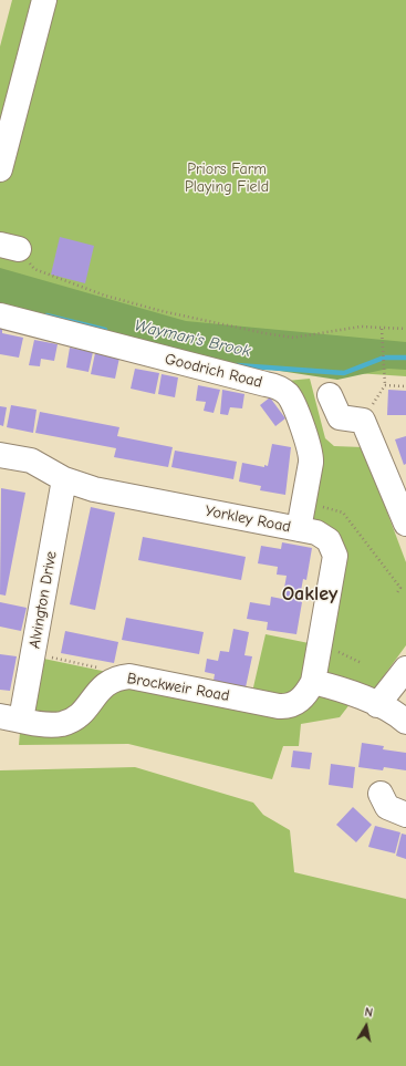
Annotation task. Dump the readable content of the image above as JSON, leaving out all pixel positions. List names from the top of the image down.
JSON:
{
  "streets": {
    "street": [
      "Goodrich Road",
      "Yorkley Road",
      "Alvington Drive",
      "Brockweir Road"
    ]
  },
  "crossings": [
    ["Goodrich Road", "Yorkley Road"],
    ["Yorkley Road", "Alvington Drive"],
    ["Yorkley Road", "Brockweir Road"],
    ["Alvington Drive", "Brockweir Road"]
  ],
  "districts": ["Oakley"],
  "water": ["Wayman's Brook"],
  "parks": ["Priors Farm Playing Field"],
  "north": "top"
}
